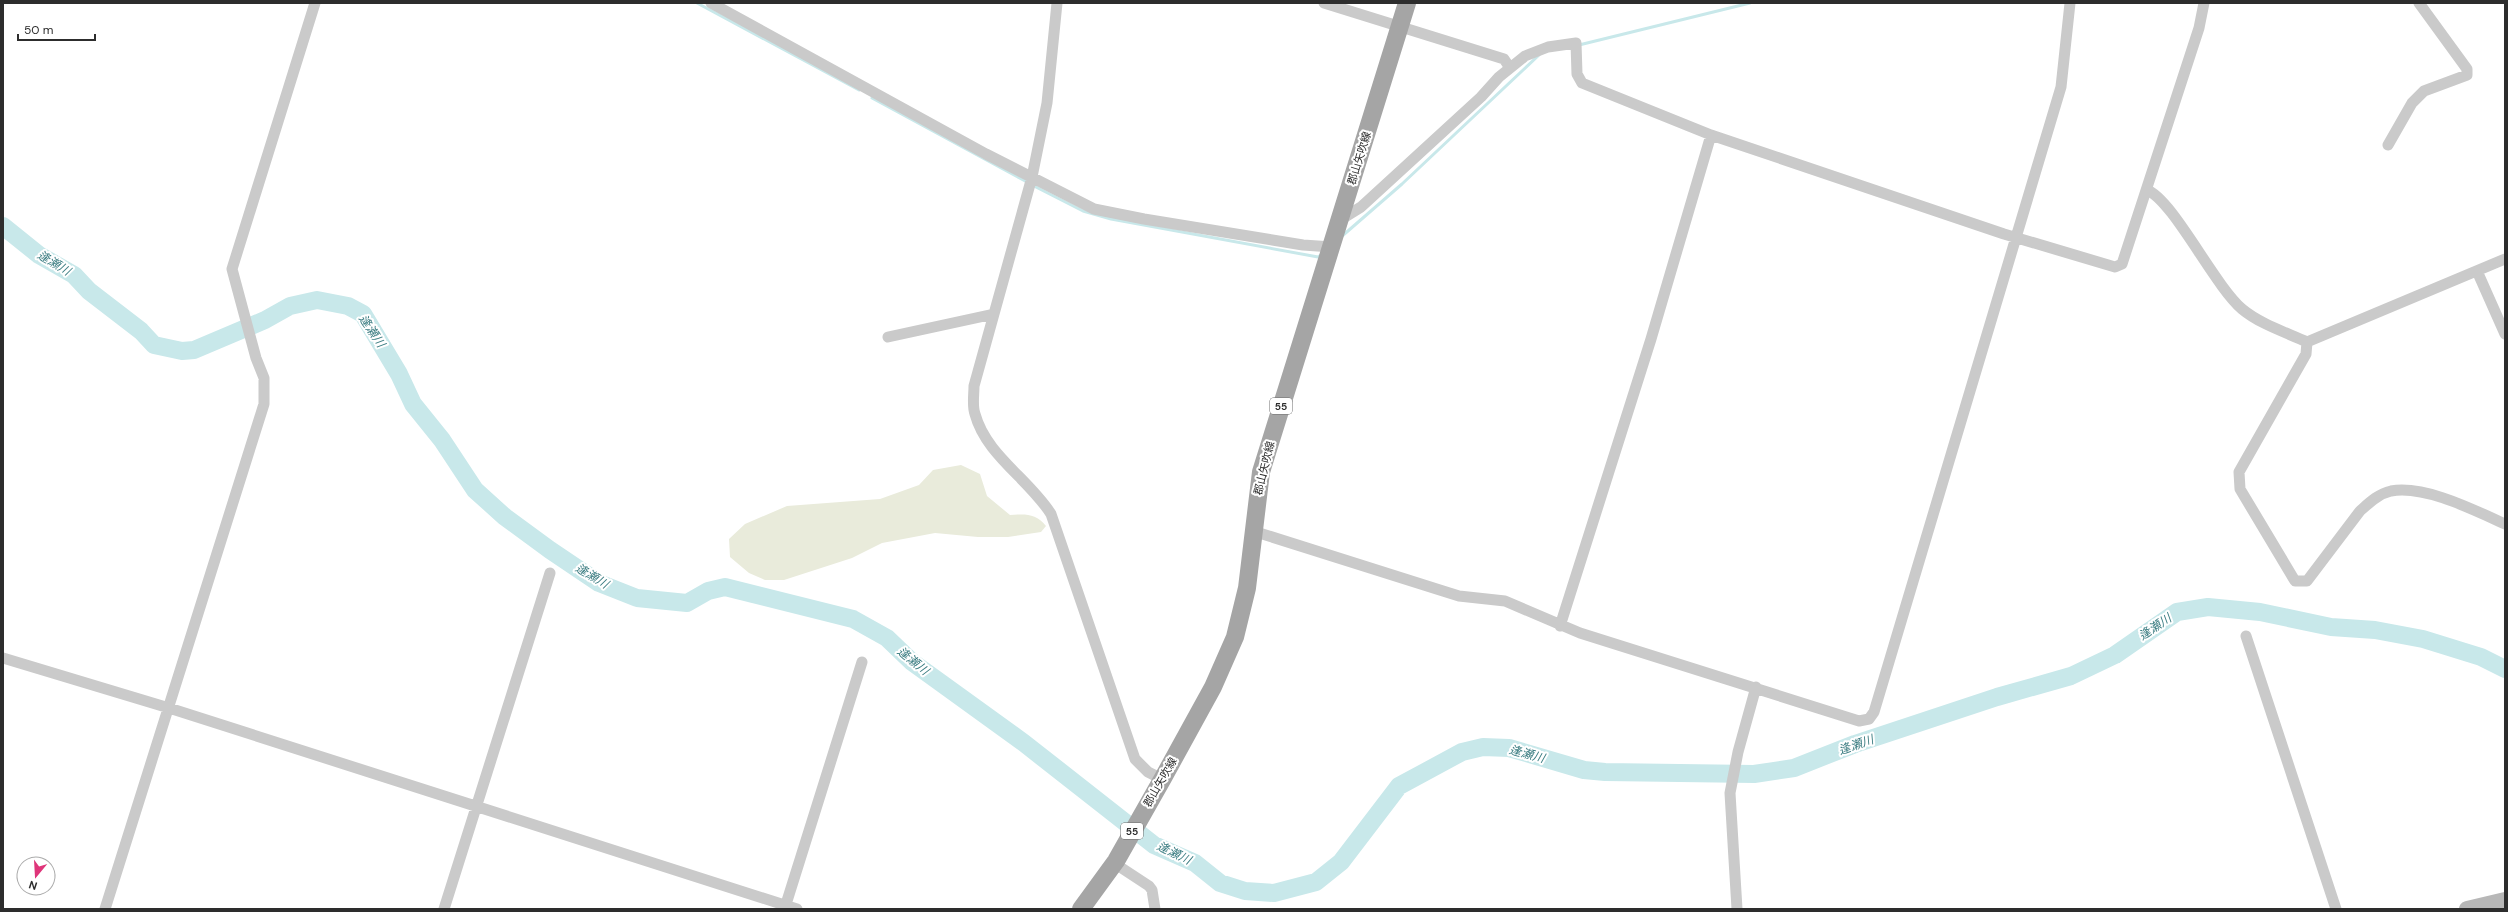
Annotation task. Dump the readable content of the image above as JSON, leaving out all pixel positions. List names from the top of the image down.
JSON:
{
  "streets": {
    "main road": ["郡山矢吹線", "55"]
  },
  "water": ["逢瀬川"],
  "scale_bar": "50 m",
  "north": "bottom"
}
